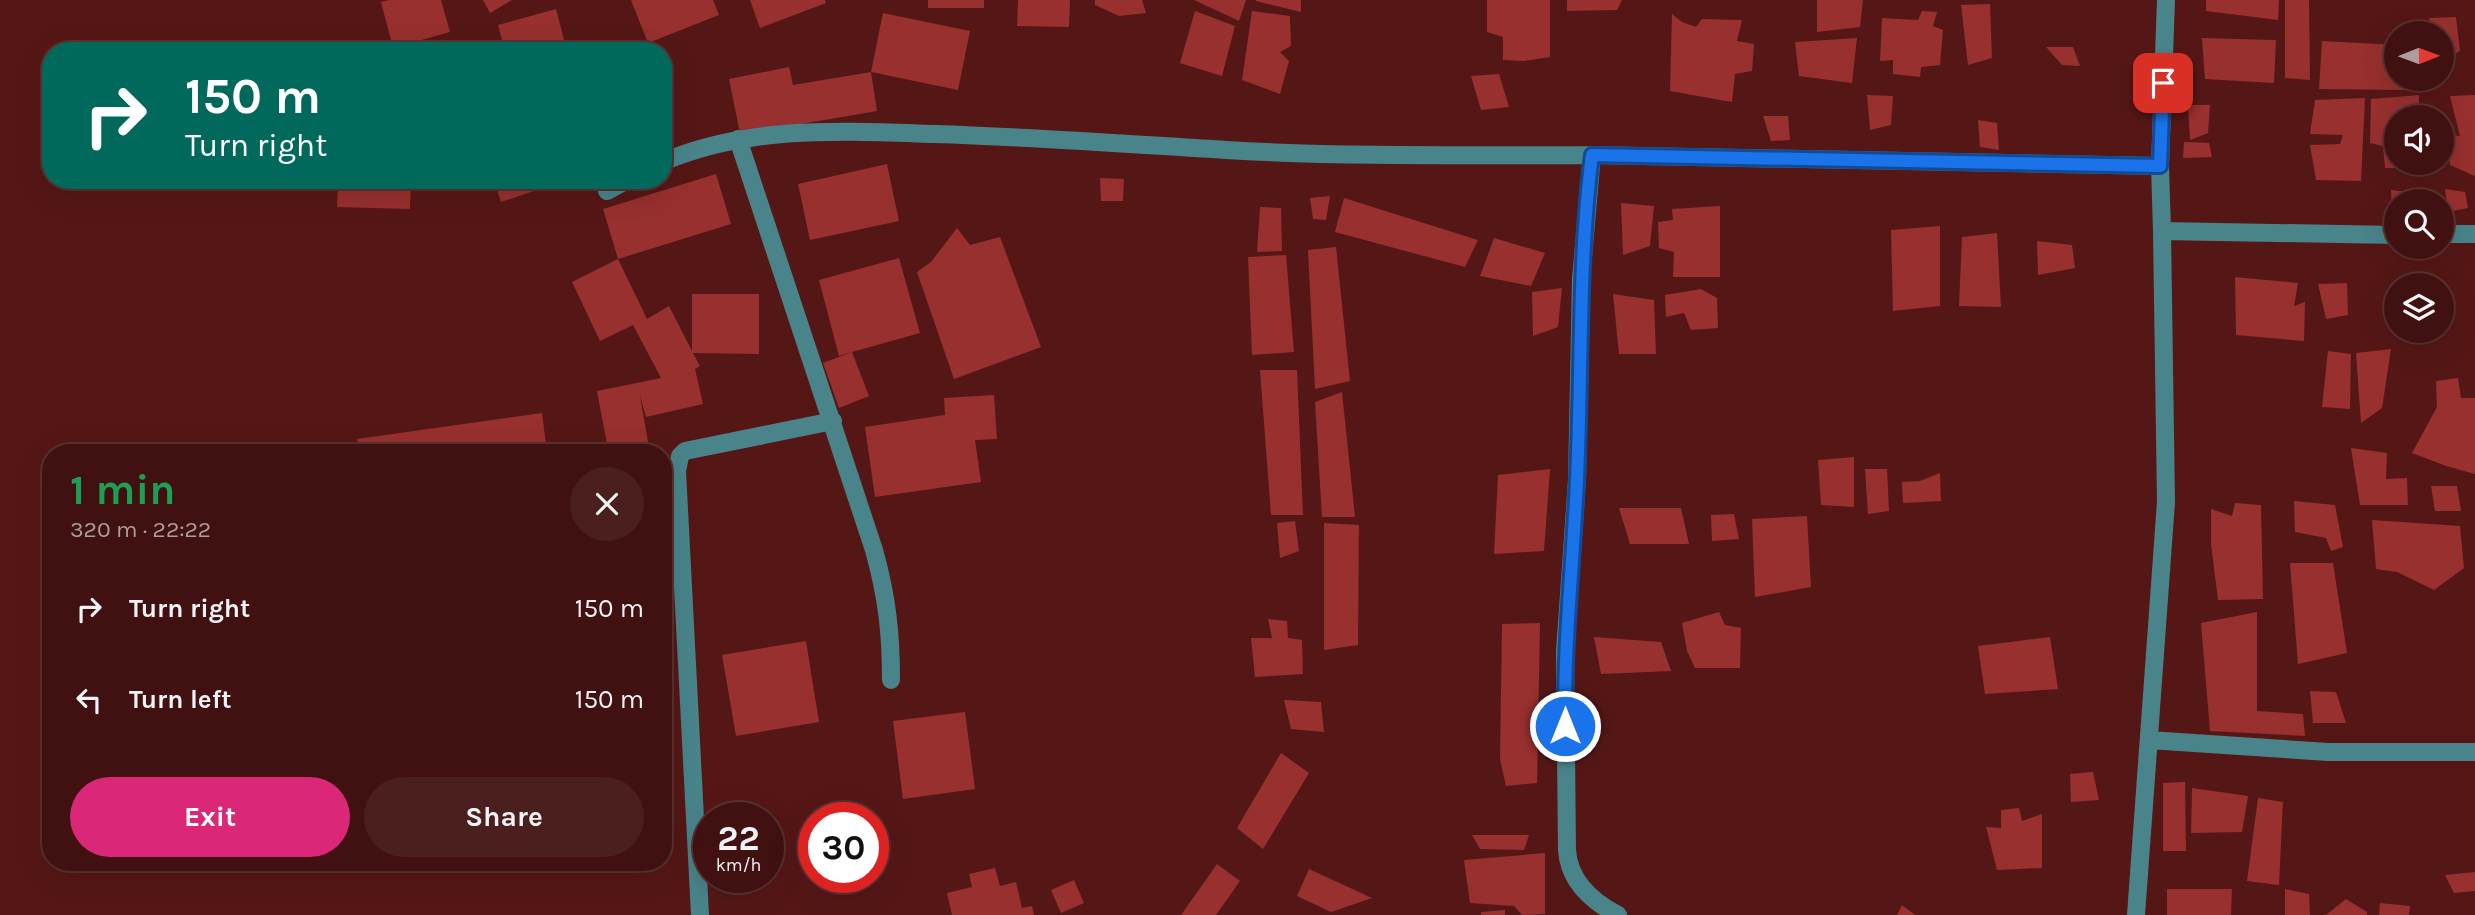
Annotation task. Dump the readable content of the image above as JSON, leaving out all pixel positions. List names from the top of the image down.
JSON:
{
  "north": "right",
  "page": {
    "turn": ["150 m", "Turn right"],
    "heading": ["1 min", "320 m · 22:22"],
    "list": [
      {
        "name": "Turn right",
        "value": "150 m"
      },
      {
        "name": "Turn left",
        "value": "150 m"
      }
    ],
    "buttons": ["Exit", "Share"],
    "speed": "22 km/h",
    "limit": "30"
  }
}
